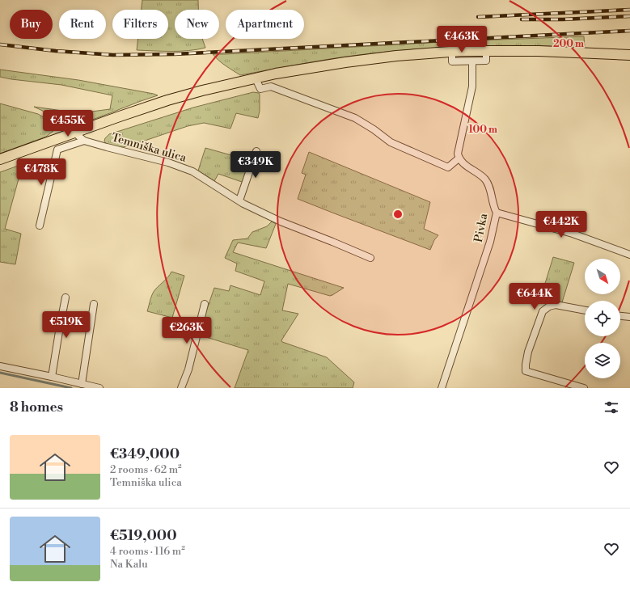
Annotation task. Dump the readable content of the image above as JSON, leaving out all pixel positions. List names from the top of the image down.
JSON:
{
  "streets": {
    "street": ["Temniška ulica", "Pivka"]
  },
  "north": "bottom right",
  "page": {
    "chip": [
      "Buy",
      "Rent",
      "Filters",
      "New",
      "Apartment"
    ],
    "price": [
      "€463K",
      "€455K",
      "€349K",
      "€478K",
      "€442K",
      "€644K",
      "€519K",
      "€263K"
    ],
    "heading": "8 homes",
    "list": [
      {
        "name": "€349,000",
        "note": "2 rooms · 62 m² · Temniška ulica"
      },
      {
        "name": "€519,000",
        "note": "4 rooms · 116 m² · Na Kalu"
      }
    ]
  },
  "rings": ["200 m", "100 m"]
}
